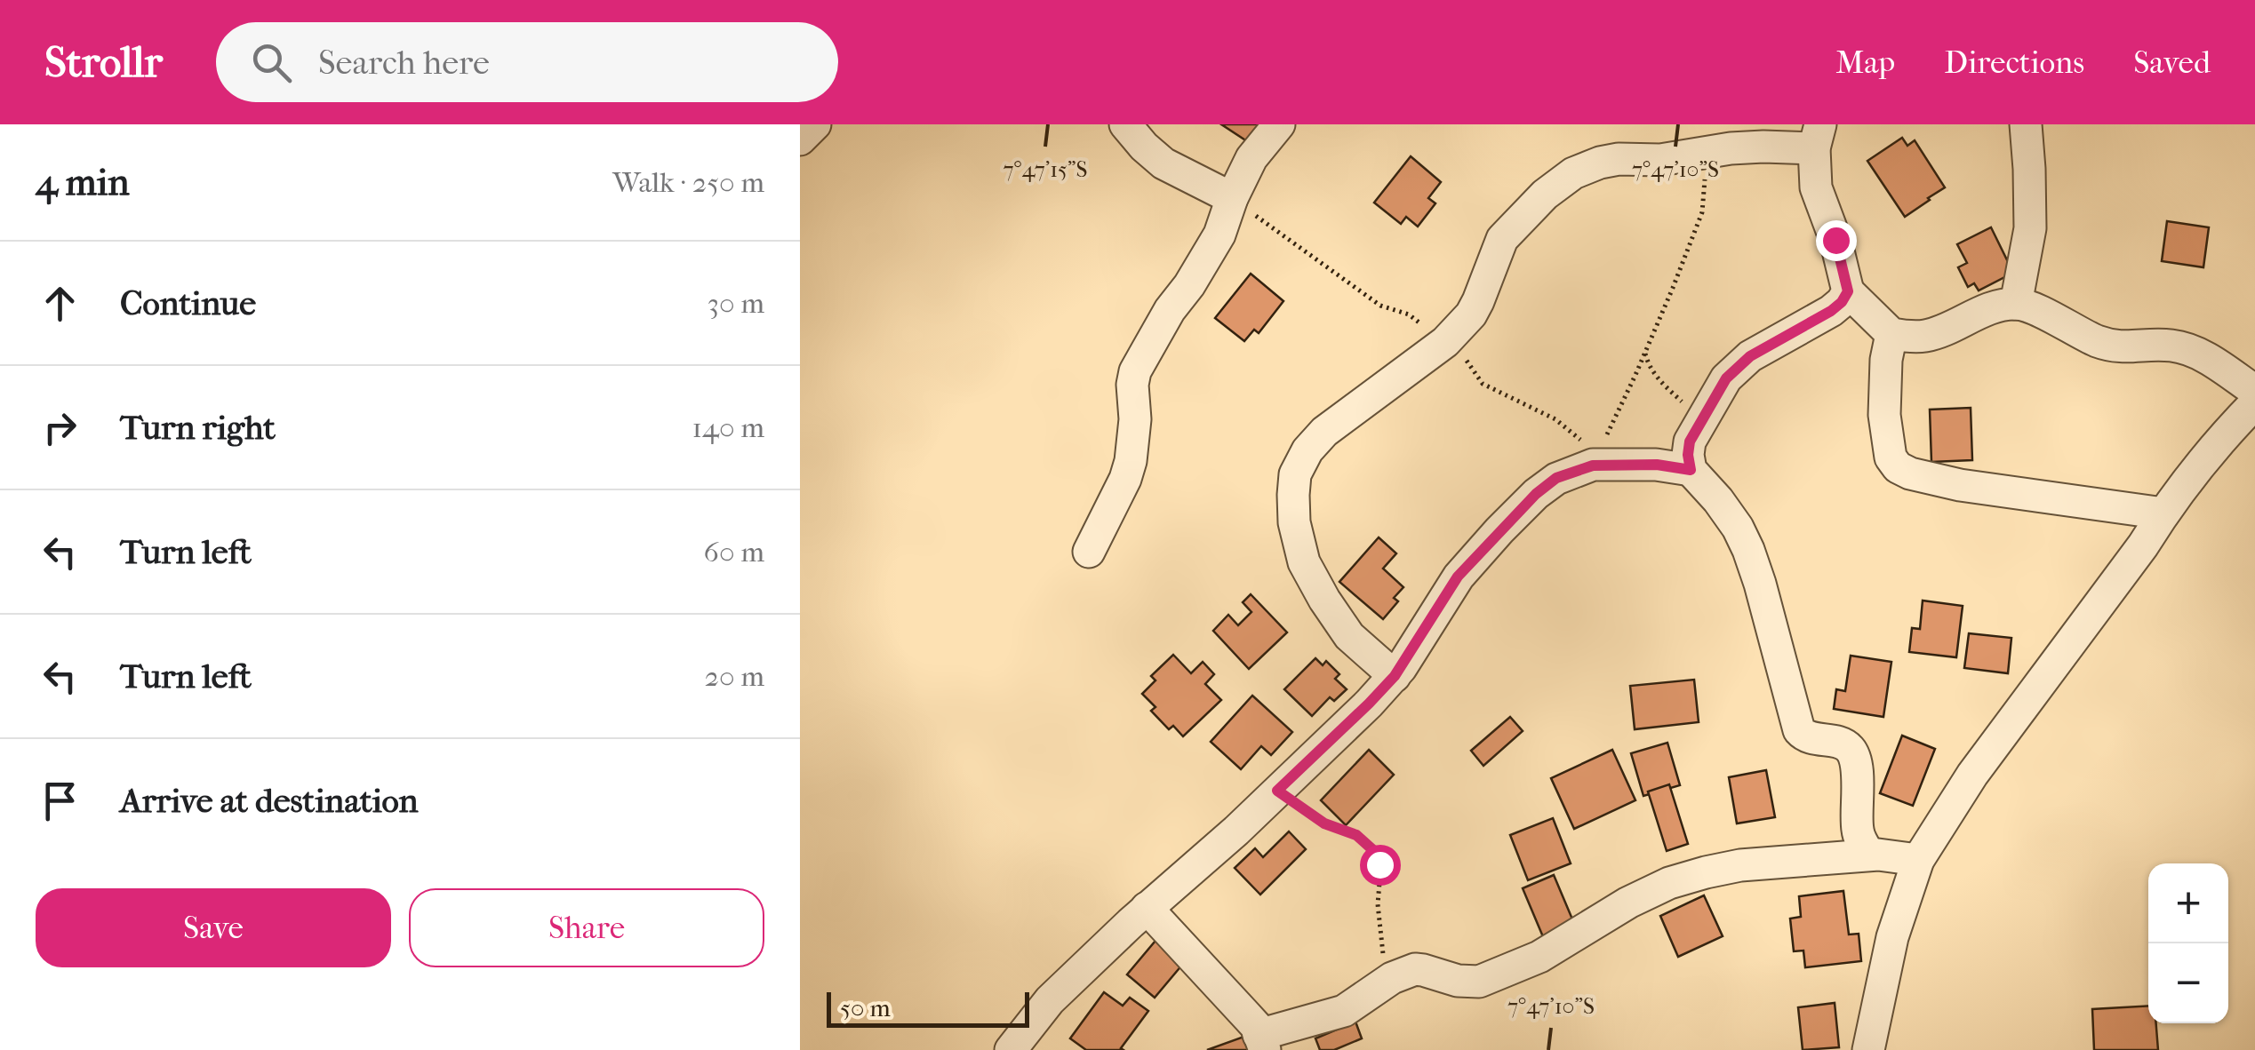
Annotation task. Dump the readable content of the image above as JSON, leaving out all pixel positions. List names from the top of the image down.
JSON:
{
  "scale_bar": "50 m",
  "page": {
    "header": "Strollr",
    "search": "Search here",
    "nav": ["Map", "Directions", "Saved"],
    "heading": ["4 min", "Walk · 250 m"],
    "list": [
      ["Continue", "30 m"],
      ["Turn right", "140 m"],
      ["Turn left", "60 m"],
      ["Turn left", "20 m"],
      "Arrive at destination"
    ],
    "buttons": ["Save", "Share"],
    "map_buttons": ["+", "−"],
    "scale": "50 m"
  },
  "coordinates": ["7°47'15\"S", "7°47'10\"S"]
}
